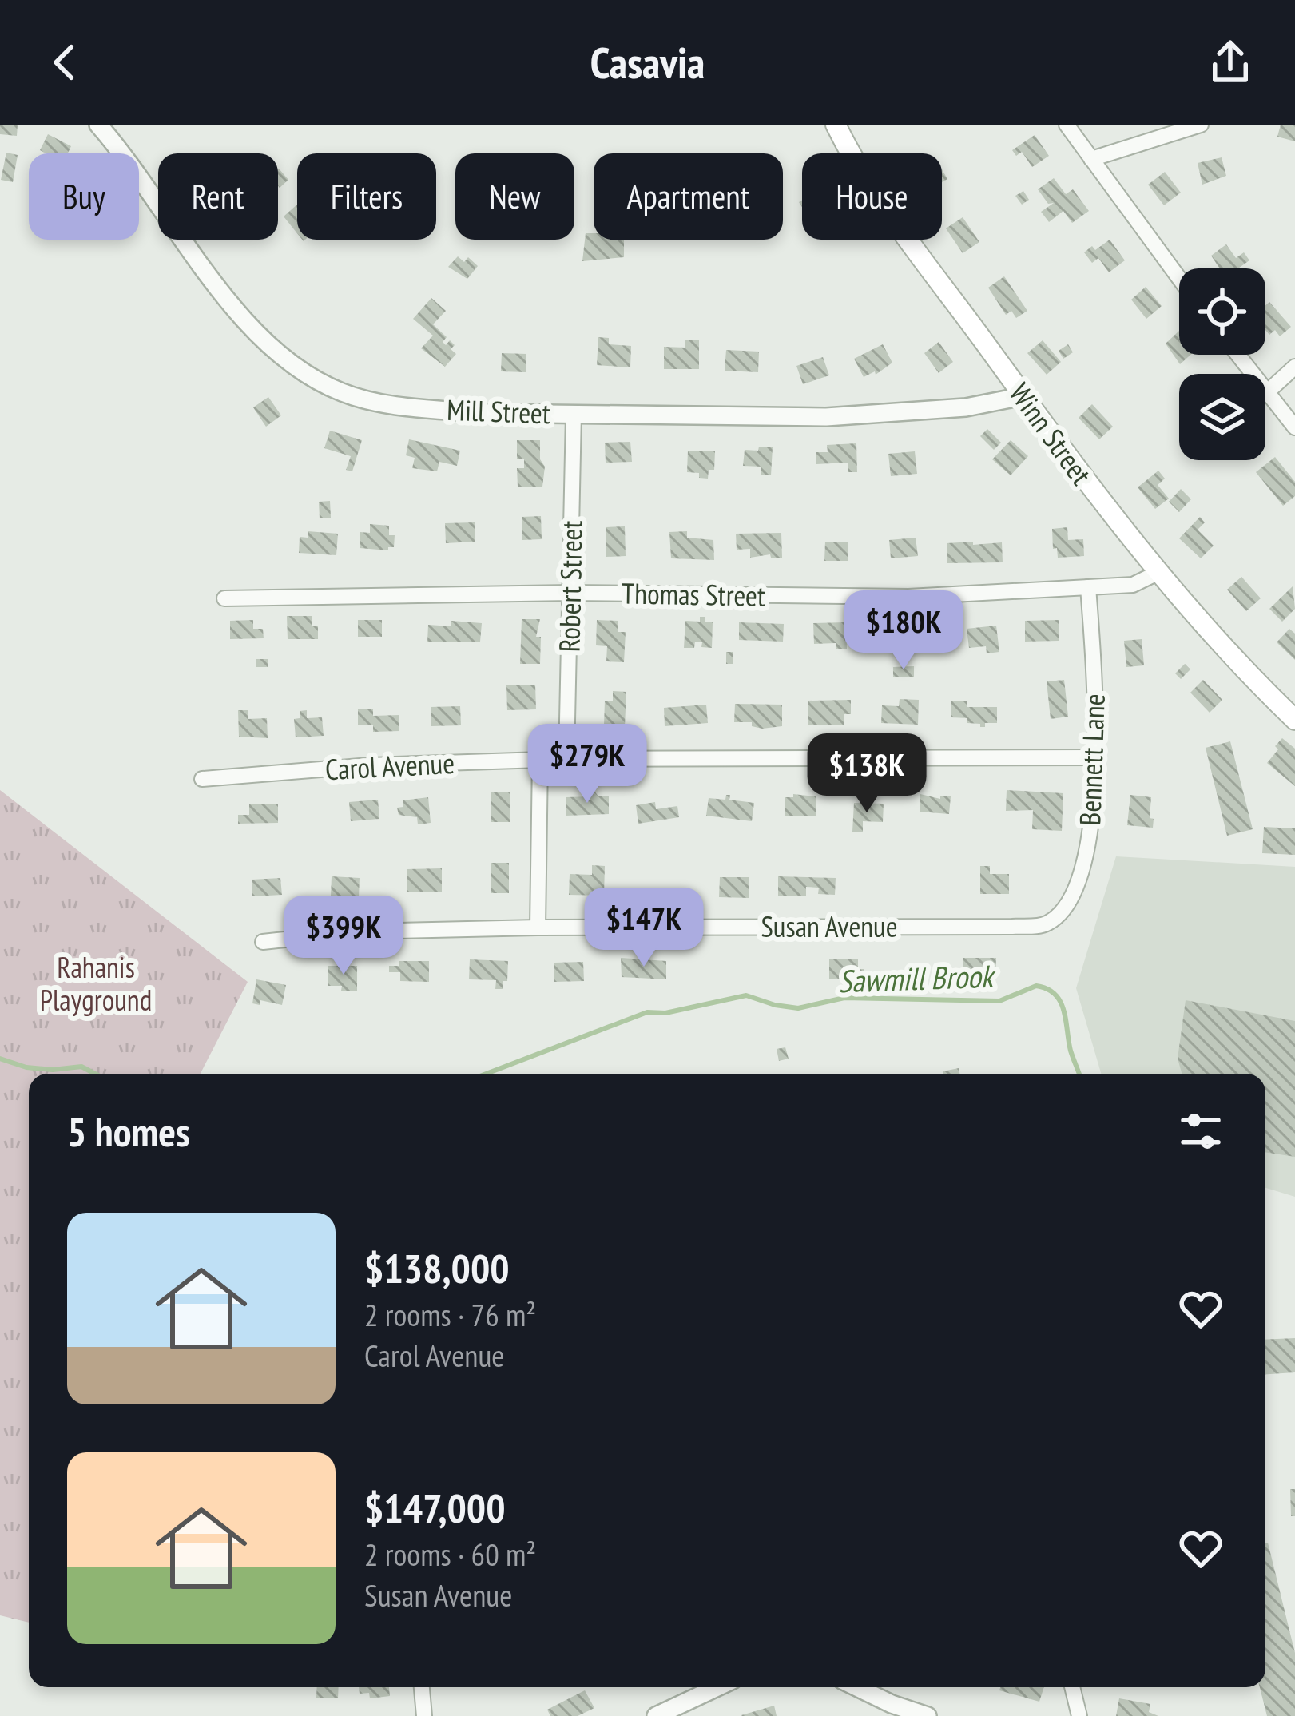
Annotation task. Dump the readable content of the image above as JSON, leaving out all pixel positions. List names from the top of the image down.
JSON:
{
  "streets": {
    "main road": ["Winn Street"],
    "street": [
      "Mill Street",
      "Robert Street",
      "Thomas Street",
      "Bennett Lane",
      "Carol Avenue",
      "Susan Avenue"
    ]
  },
  "crossings": [
    ["Mill Street", "Winn Street"],
    ["Mill Street", "Robert Street"],
    ["Winn Street", "Thomas Street"],
    ["Robert Street", "Thomas Street"],
    ["Robert Street", "Carol Avenue"],
    ["Thomas Street", "Bennett Lane"],
    ["Bennett Lane", "Carol Avenue"],
    ["Bennett Lane", "Susan Avenue"]
  ],
  "water": ["Sawmill Brook"],
  "parks": ["Rahanis Playground"],
  "page": {
    "header": "Casavia",
    "chip": [
      "Buy",
      "Rent",
      "Filters",
      "New",
      "Apartment",
      "House"
    ],
    "price": [
      "$180K",
      "$279K",
      "$138K",
      "$147K",
      "$399K"
    ],
    "heading": "5 homes",
    "list": [
      {
        "name": "$138,000",
        "note": "2 rooms · 76 m² · Carol Avenue"
      },
      {
        "name": "$147,000",
        "note": "2 rooms · 60 m² · Susan Avenue"
      }
    ]
  }
}
